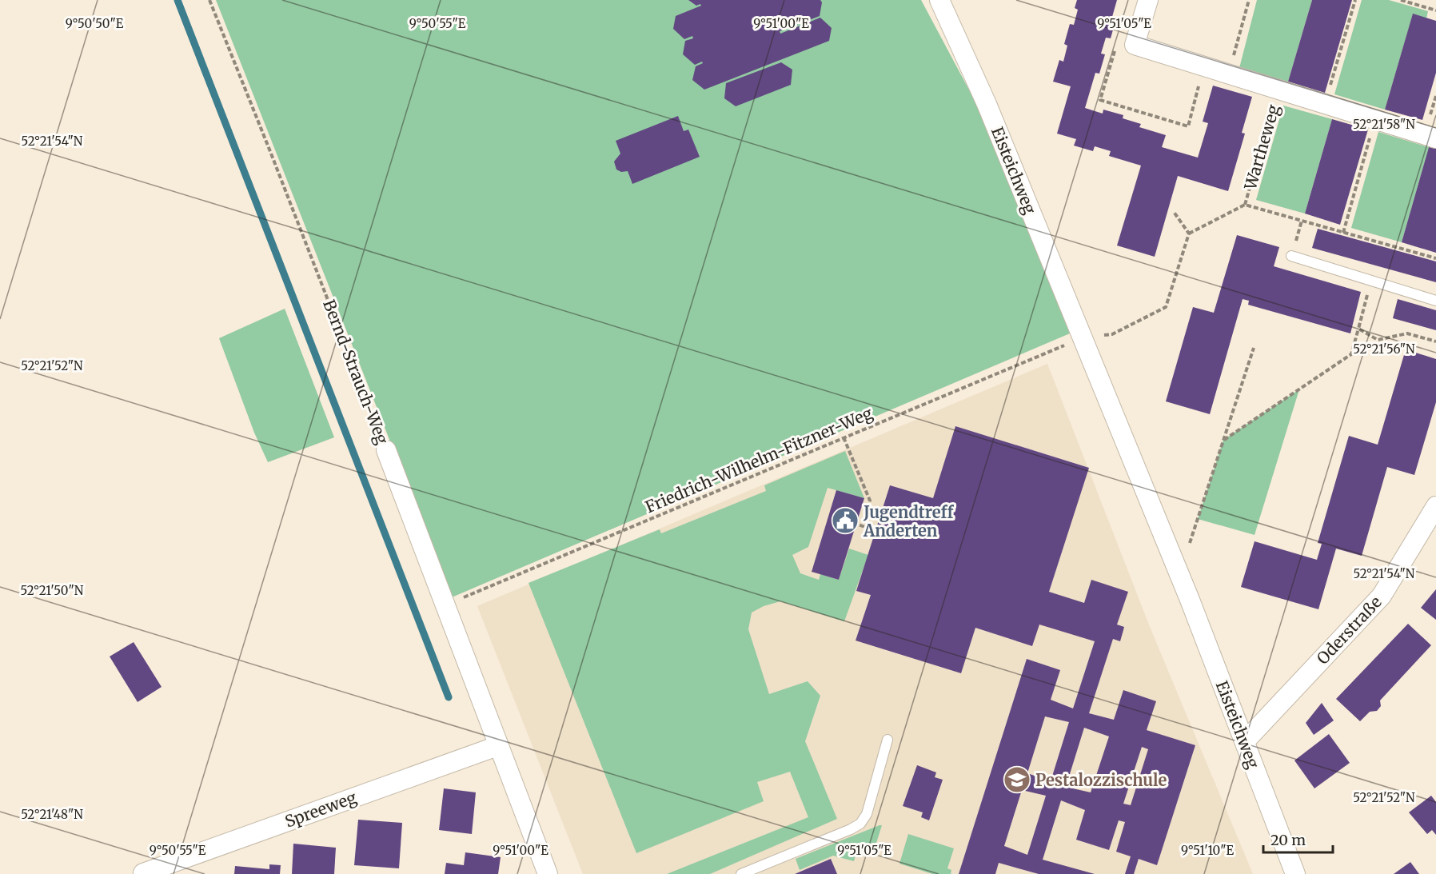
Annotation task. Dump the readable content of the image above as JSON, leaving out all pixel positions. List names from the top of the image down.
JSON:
{
  "streets": {
    "street": [
      "Wartheweg",
      "Eisteichweg",
      "Bernd-Strauch-Weg",
      "Oderstraße",
      "Spreeweg"
    ],
    "path": ["Friedrich-Wilhelm-Fitzner-Weg"]
  },
  "crossings": [
    ["Eisteichweg", "Friedrich-Wilhelm-Fitzner-Weg"],
    ["Eisteichweg", "Oderstraße"],
    ["Bernd-Strauch-Weg", "Friedrich-Wilhelm-Fitzner-Weg"],
    ["Bernd-Strauch-Weg", "Spreeweg"]
  ],
  "places": {
    "public building": ["Jugendtreff Anderten"],
    "school or university": ["Pestalozzischule"]
  },
  "scale_bar": "20 m",
  "coordinates": [
    "9°50'50\"E",
    "9°50'55\"E",
    "9°51'00\"E",
    "9°51'05\"E",
    "52°21'58\"N",
    "52°21'54\"N",
    "52°21'56\"N",
    "52°21'52\"N",
    "52°21'50\"N",
    "52°21'48\"N",
    "9°51'10\"E"
  ]
}
